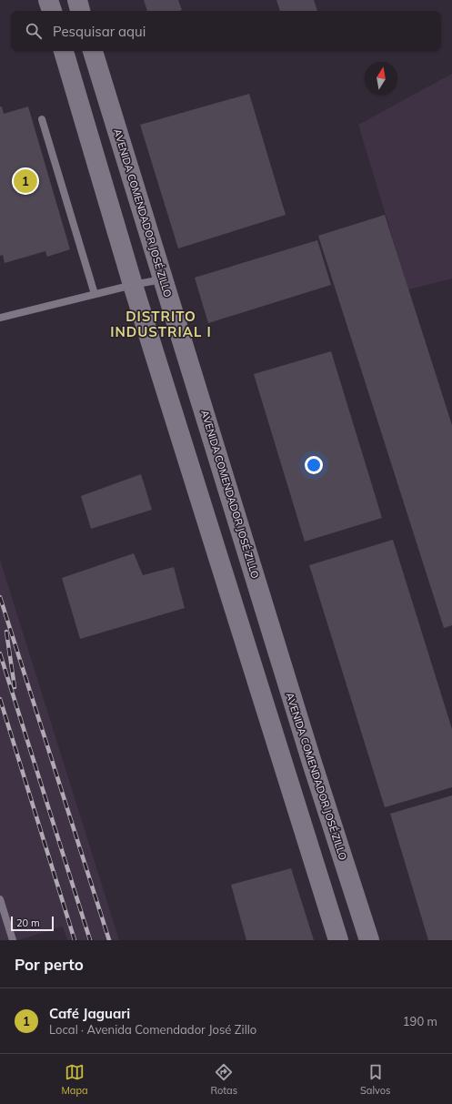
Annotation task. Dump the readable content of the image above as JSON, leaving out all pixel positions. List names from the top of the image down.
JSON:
{
  "streets": {
    "street": ["AVENIDA COMENDADOR JOSÉ ZILLO"]
  },
  "districts": ["DISTRITO INDUSTRIAL I"],
  "scale_bar": "20 m",
  "north": "top",
  "page": {
    "search": "Pesquisar aqui",
    "pins": "1",
    "scale": "20 m",
    "heading": "Por perto",
    "list": [
      {
        "mark": "1",
        "name": "Café Jaguari",
        "note": "Local · Avenida Comendador José Zillo",
        "value": "190 m"
      }
    ],
    "nav": ["Mapa", "Rotas", "Salvos"]
  }
}
